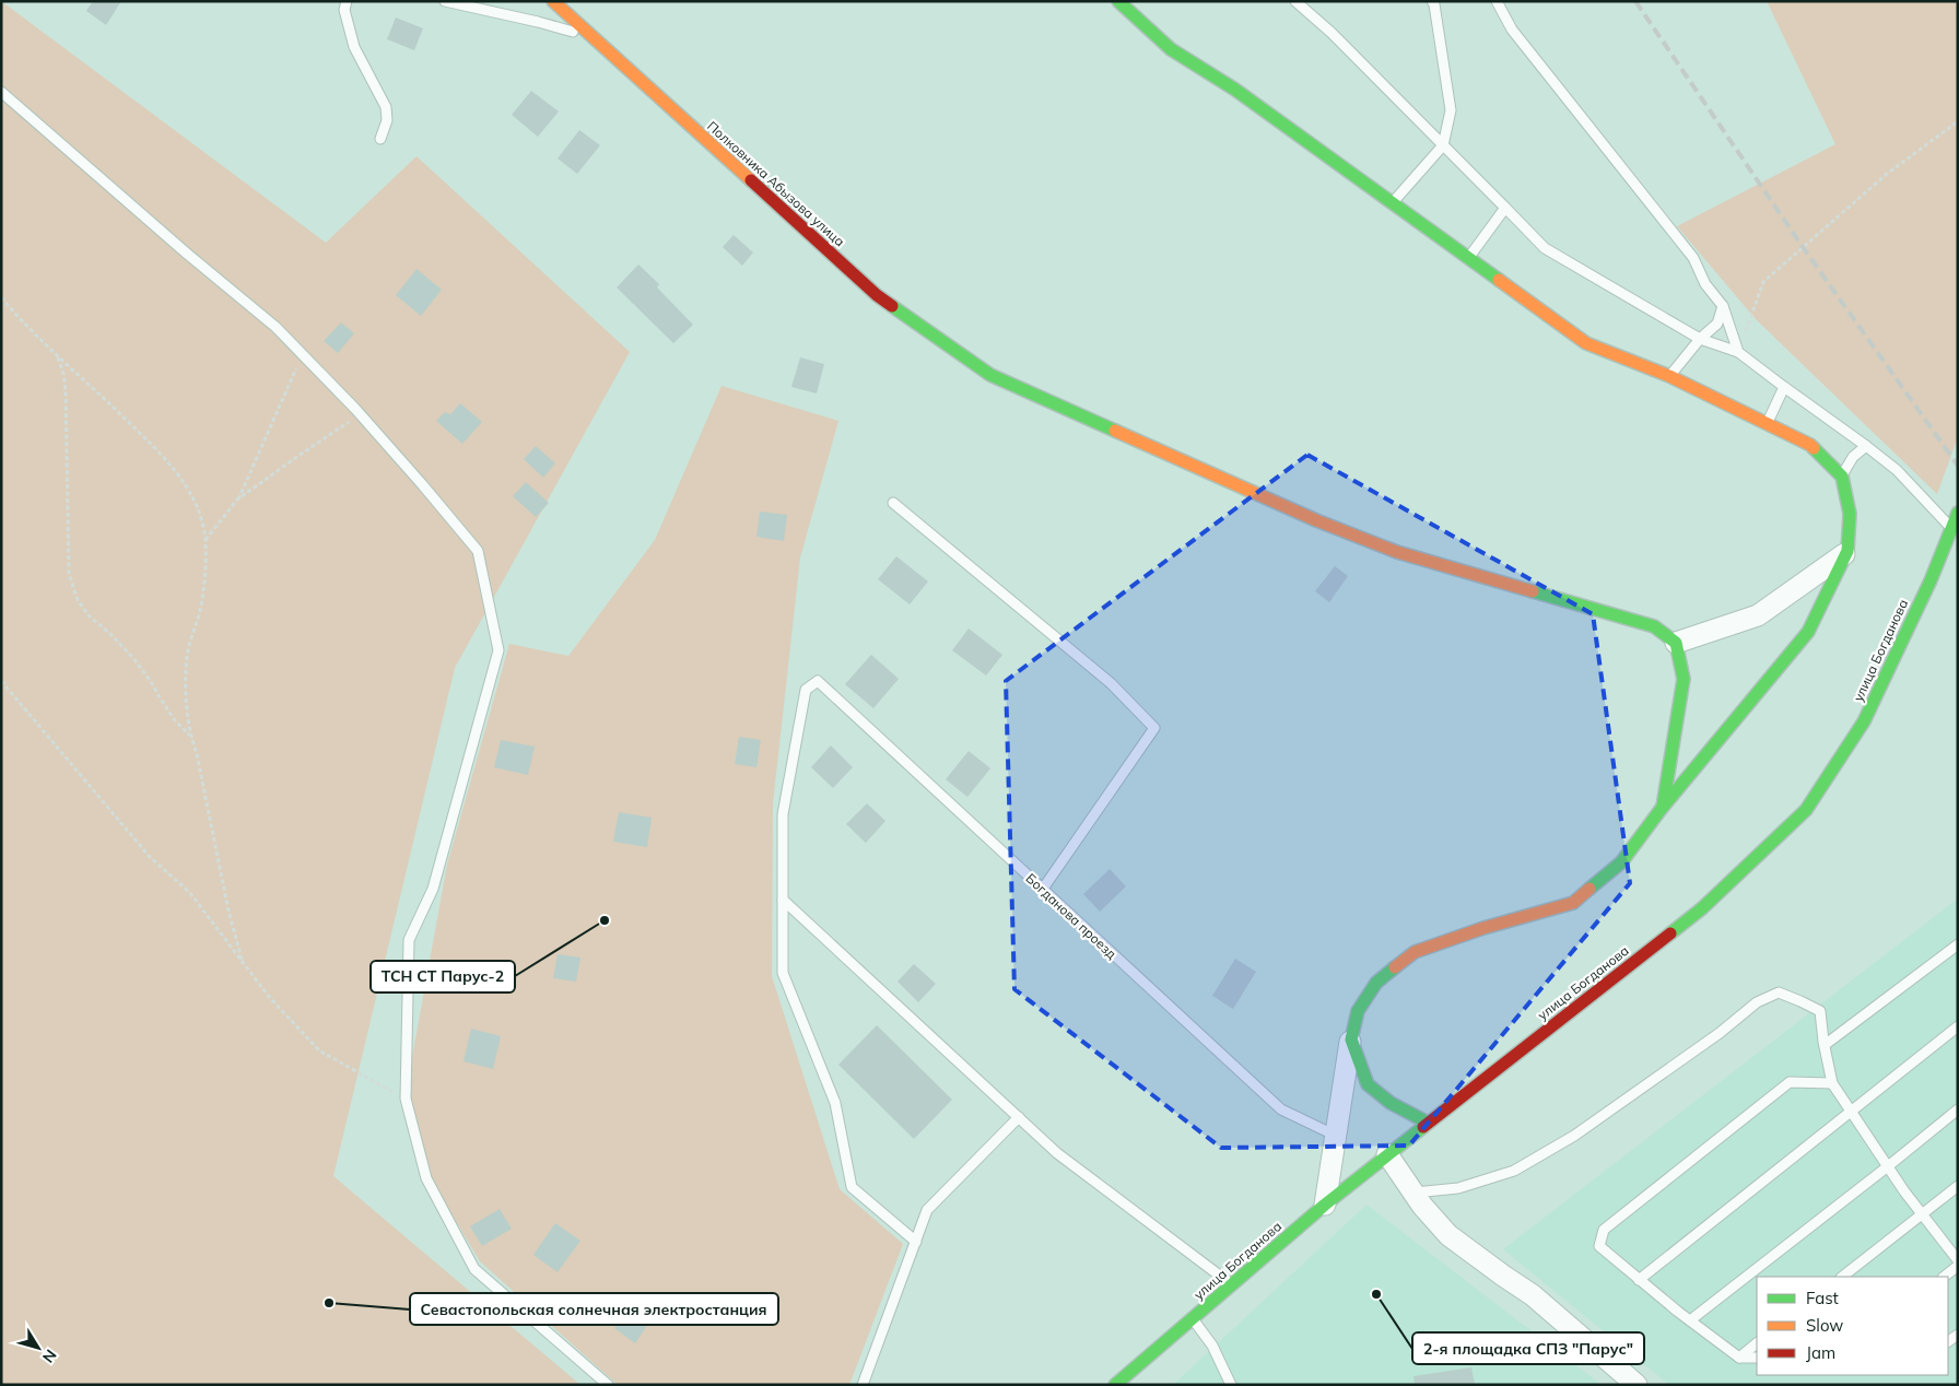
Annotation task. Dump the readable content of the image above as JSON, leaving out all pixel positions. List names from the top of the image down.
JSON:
{
  "streets": {
    "street": ["Полковника Абызова улица", "улица Богданова"],
    "lane": ["Богданова проезд"]
  },
  "places": ["ТСН СТ Парус-2", "2-я площадка СПЗ \"Парус\"", "Севастопольская солнечная электростанция"],
  "legend": ["Fast", "Slow", "Jam"],
  "north": "bottom right"
}
